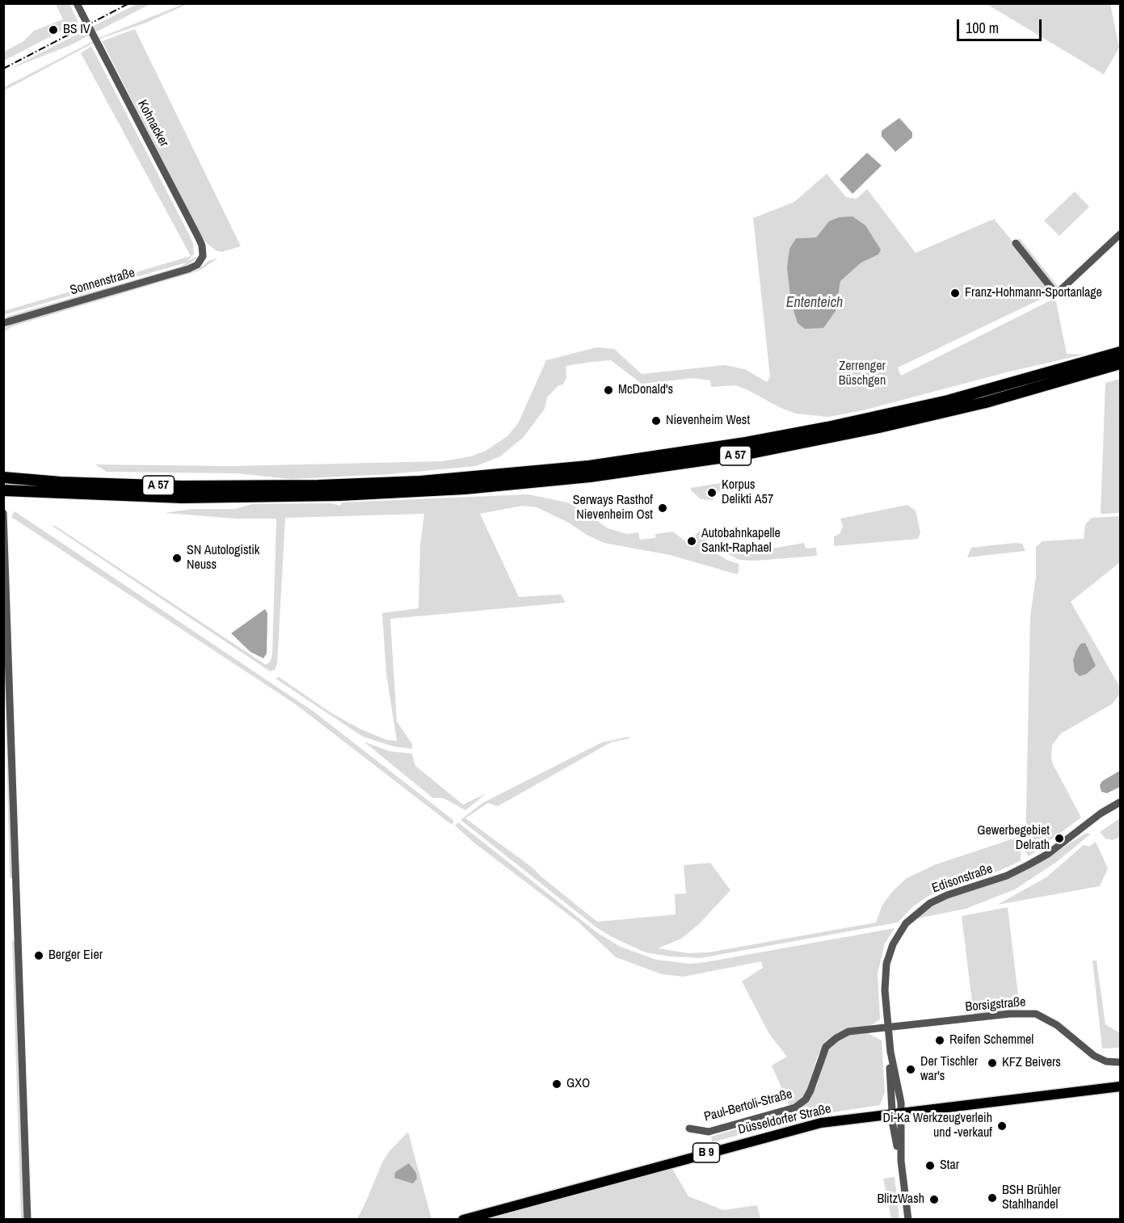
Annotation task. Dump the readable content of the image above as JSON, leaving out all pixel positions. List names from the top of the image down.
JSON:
{
  "streets": {
    "highway": ["A 57"],
    "main road": ["Düsseldorfer Straße", "B 9"],
    "street": [
      "Kohnacker",
      "Sonnenstraße",
      "Edisonstraße",
      "Borsigstraße",
      "Paul-Bertoli-Straße"
    ]
  },
  "crossings": [
    ["Kohnacker", "Sonnenstraße"],
    ["Edisonstraße", "Borsigstraße"],
    ["Edisonstraße", "Paul-Bertoli-Straße"],
    ["Edisonstraße", "Düsseldorfer Straße"],
    ["Borsigstraße", "Paul-Bertoli-Straße"]
  ],
  "water": ["Ententeich"],
  "parks": ["Zerrenger Büschgen"],
  "places": [
    "BS IV",
    "Franz-Hohmann-Sportanlage",
    "McDonald's",
    "Nievenheim West",
    "Korpus Delikti A57",
    "Serways Rasthof Nievenheim Ost",
    "Autobahnkapelle Sankt-Raphael",
    "SN Autologistik Neuss",
    "Gewerbegebiet Delrath",
    "Berger Eier",
    "Reifen Schemmel",
    "KFZ Beivers",
    "Der Tischler war's",
    "GXO",
    "Di-Ka Werkzeugverleih und -verkauf",
    "Star",
    "BSH Brühler Stahlhandel",
    "BlitzWash"
  ],
  "scale_bar": "100 m"
}
